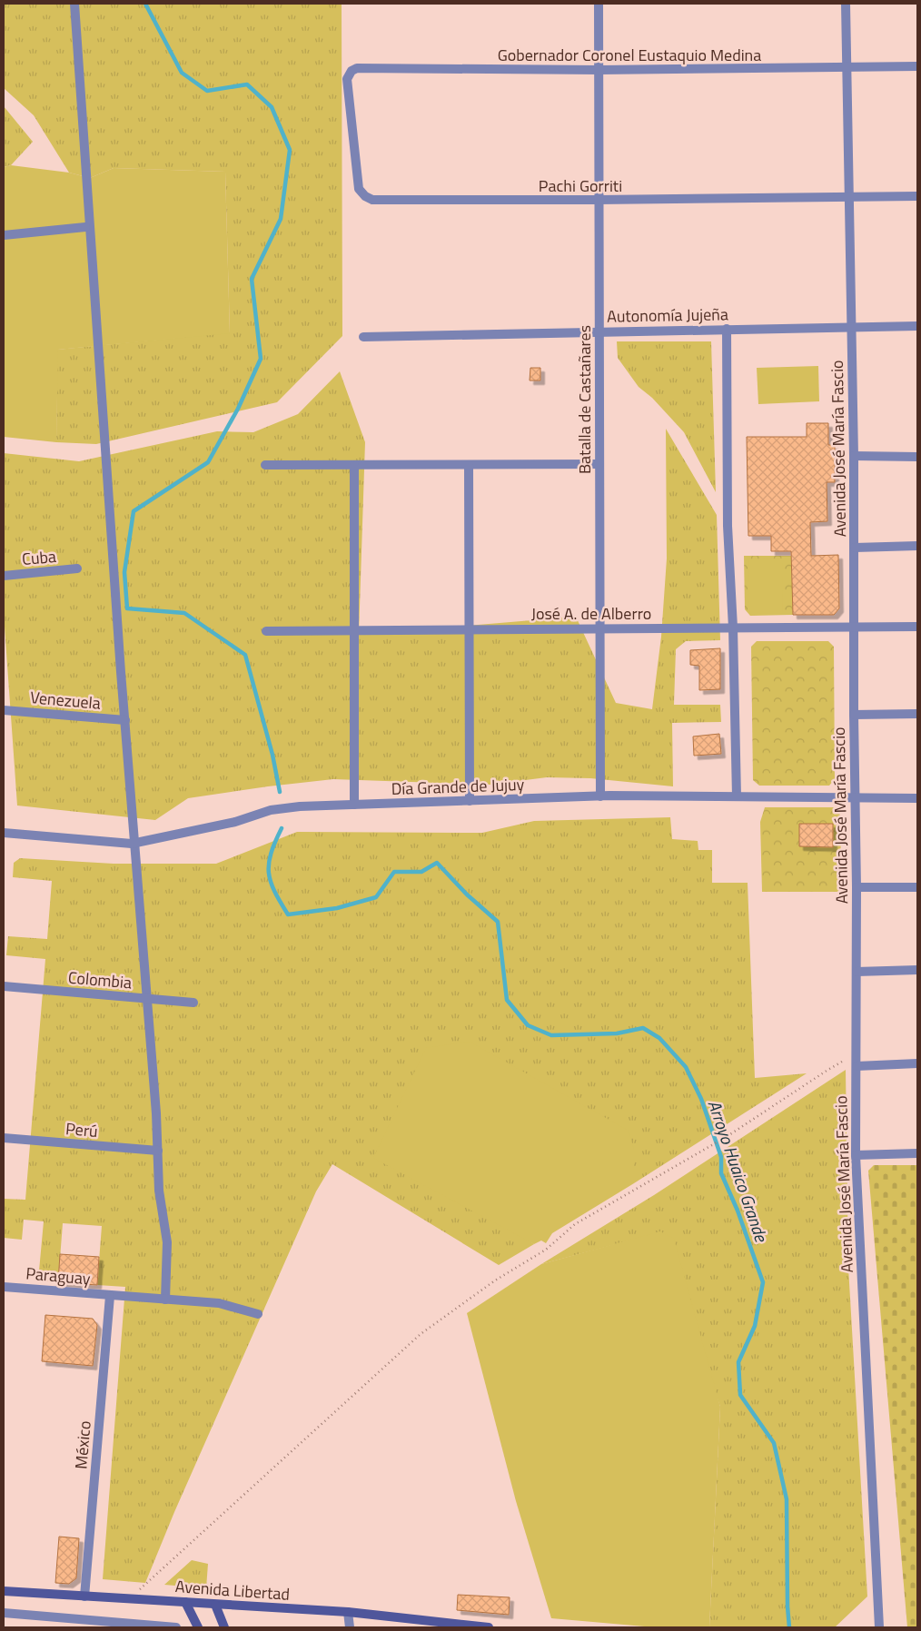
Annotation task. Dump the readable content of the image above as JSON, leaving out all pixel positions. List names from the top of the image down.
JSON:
{
  "streets": {
    "street": [
      "Gobernador Coronel Eustaquio Medina",
      "Pachi Gorriti",
      "Autonomía Jujeña",
      "Batalla de Castañares",
      "Avenida José María Fascio",
      "Cuba",
      "José A. de Alberro",
      "Venezuela",
      "Día Grande de Jujuy",
      "Colombia",
      "Perú",
      "Paraguay",
      "México",
      "Avenida Libertad"
    ]
  },
  "crossings": [
    ["Gobernador Coronel Eustaquio Medina", "Pachi Gorriti"],
    ["Gobernador Coronel Eustaquio Medina", "Batalla de Castañares"],
    ["Gobernador Coronel Eustaquio Medina", "Avenida José María Fascio"],
    ["Pachi Gorriti", "Batalla de Castañares"],
    ["Pachi Gorriti", "Avenida José María Fascio"],
    ["Autonomía Jujeña", "Batalla de Castañares"],
    ["Autonomía Jujeña", "Avenida José María Fascio"],
    ["Batalla de Castañares", "José A. de Alberro"],
    ["Batalla de Castañares", "Día Grande de Jujuy"],
    ["Avenida José María Fascio", "José A. de Alberro"],
    ["Avenida José María Fascio", "Día Grande de Jujuy"],
    ["Paraguay", "México"],
    ["México", "Avenida Libertad"]
  ],
  "water": ["Arroyo Huaico Grande"]
}
